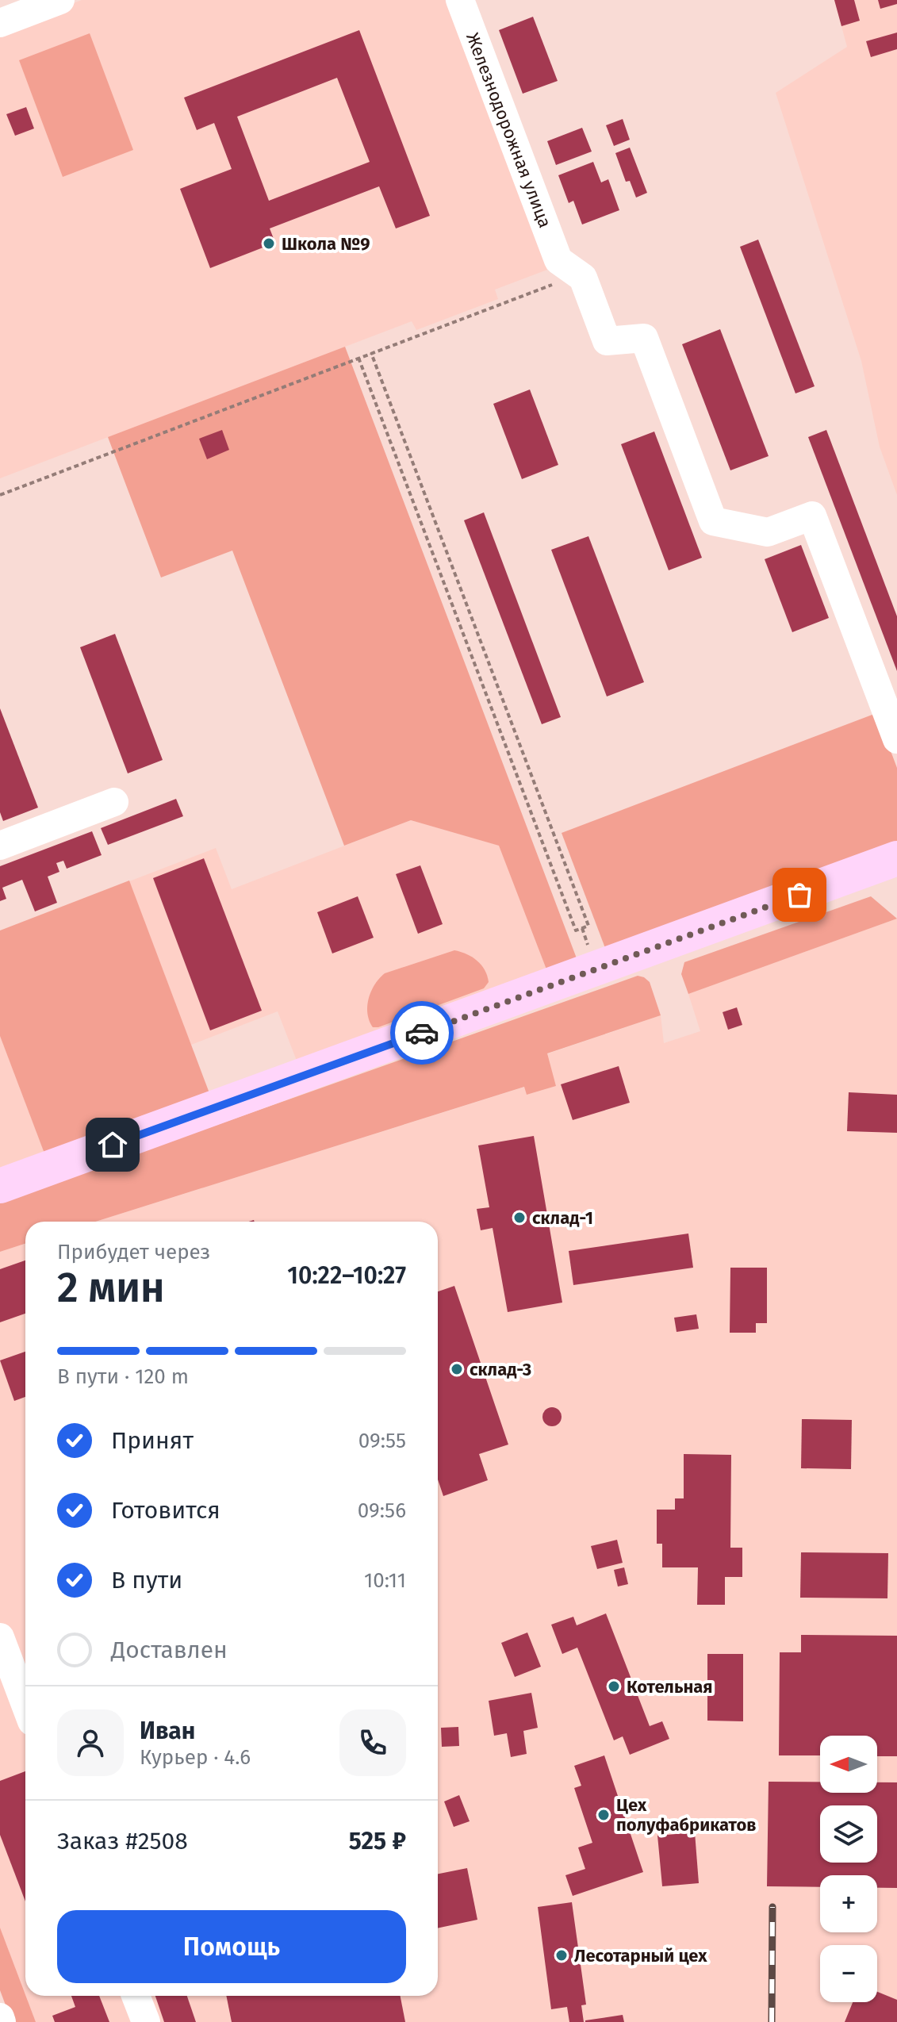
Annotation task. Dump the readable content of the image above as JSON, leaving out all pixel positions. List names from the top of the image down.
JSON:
{
  "streets": {
    "street": ["Железнодорожная улица"]
  },
  "places": [
    "Школа №9",
    "склад-1",
    "склад-3",
    "Котельная",
    "Цех полуфабрикатов",
    "Лесотарный цех"
  ],
  "north": "left",
  "page": {
    "heading": ["2 мин", "Прибудет через", "10:22–10:27"],
    "panel": [
      "Иван",
      "Курьер · 4.6",
      "Заказ #2508",
      "525 ₽"
    ],
    "bar": "В пути · 120 m",
    "list": [
      ["Принят", "09:55"],
      ["Готовится", "09:56"],
      ["В пути", "10:11"],
      "Доставлен"
    ],
    "map_buttons": ["+", "−"],
    "buttons": "Помощь"
  }
}
